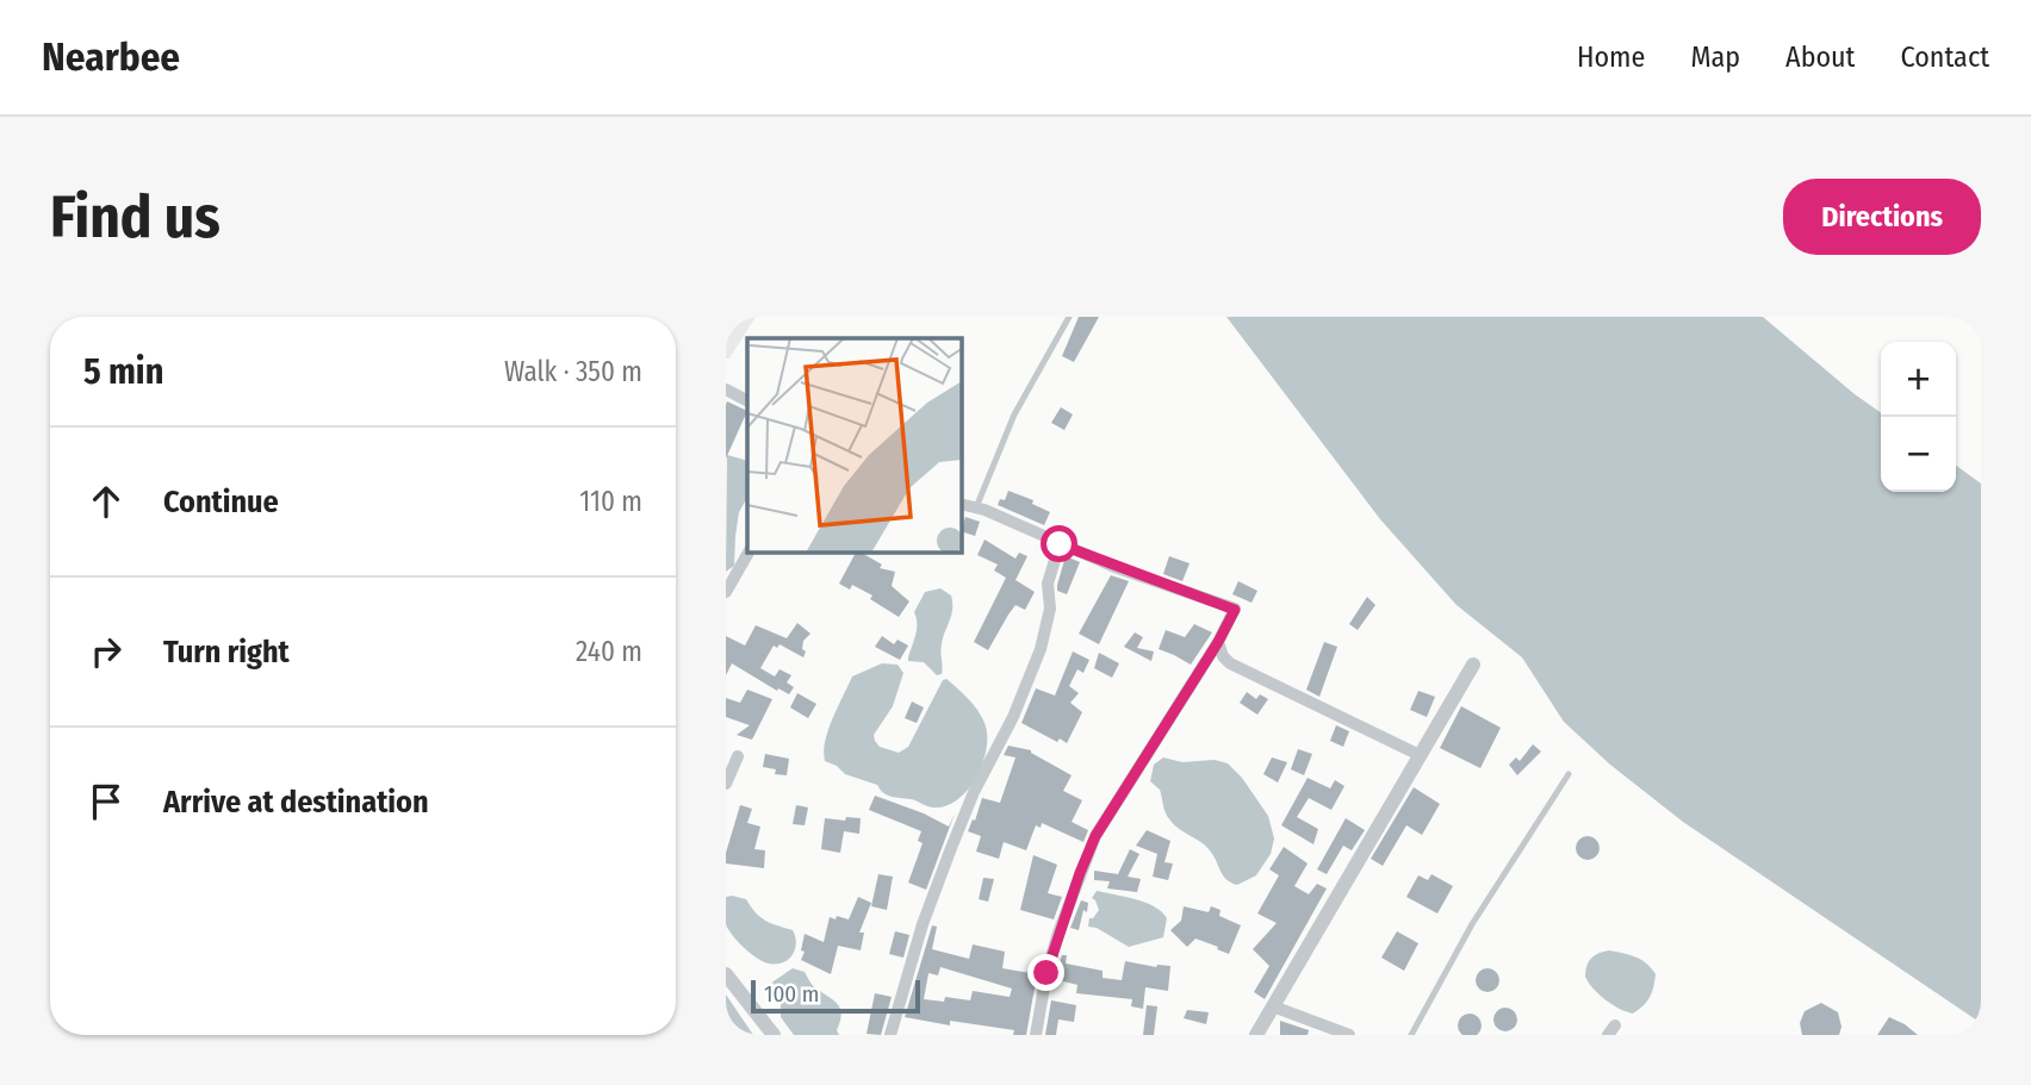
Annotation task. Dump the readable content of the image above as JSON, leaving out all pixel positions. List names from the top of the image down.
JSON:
{
  "scale_bar": "100 m",
  "page": {
    "header": "Nearbee",
    "nav": [
      "Home",
      "Map",
      "About",
      "Contact"
    ],
    "buttons": "Directions",
    "title": "Find us",
    "heading": ["5 min", "Walk · 350 m"],
    "map_buttons": ["+", "−"],
    "list": [
      ["Continue", "110 m"],
      ["Turn right", "240 m"],
      "Arrive at destination"
    ],
    "scale": "100 m"
  }
}
